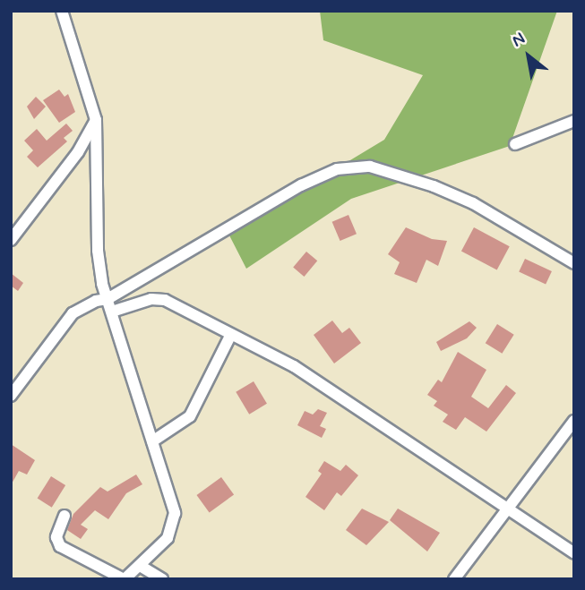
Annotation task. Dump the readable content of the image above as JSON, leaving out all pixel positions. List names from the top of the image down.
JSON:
{
  "north": "top left"
}
